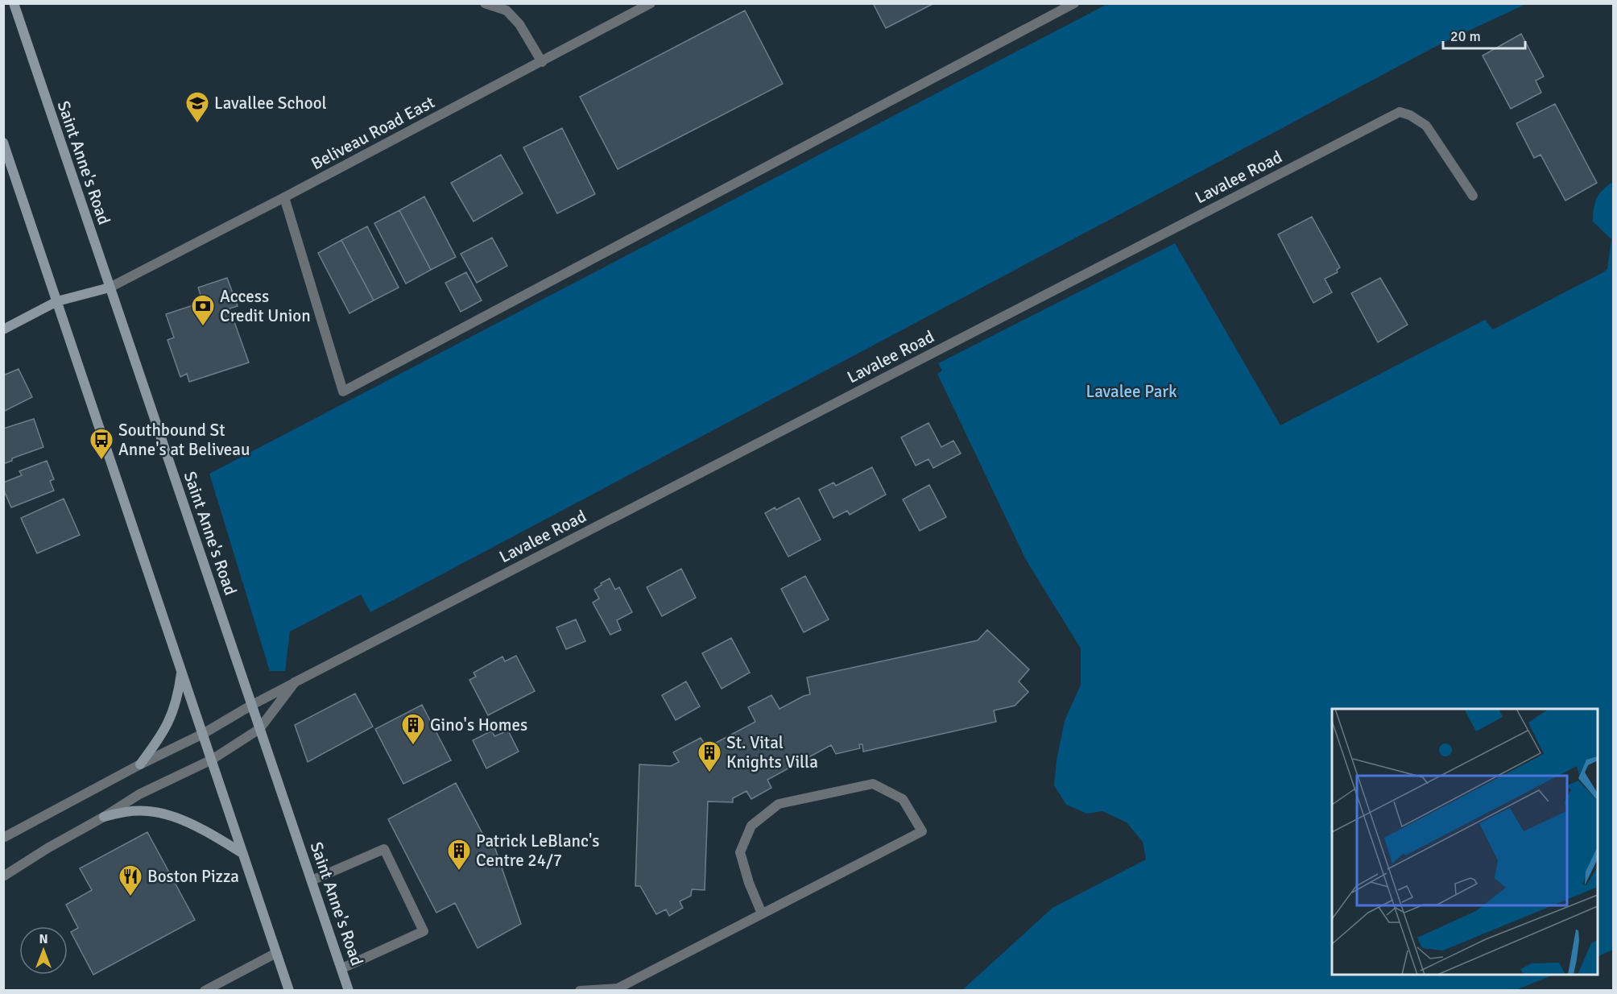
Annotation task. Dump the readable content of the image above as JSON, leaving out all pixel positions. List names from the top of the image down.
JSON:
{
  "streets": {
    "main road": ["Saint Anne's Road"],
    "street": ["Beliveau Road East", "Lavalee Road"]
  },
  "crossings": [
    ["Beliveau Road East", "Saint Anne's Road"],
    ["Saint Anne's Road", "Lavalee Road"]
  ],
  "parks": ["Lavalee Park"],
  "places": {
    "school or university": ["Lavallee School"],
    "bank": ["Access Credit Union"],
    "bus stop": ["Southbound St Anne's at Beliveau"],
    "building": ["Gino's Homes", "St. Vital Knights Villa", "Patrick LeBlanc's Centre 24/7"],
    "restaurant": ["Boston Pizza"]
  },
  "scale_bar": "20 m",
  "north": "top"
}
